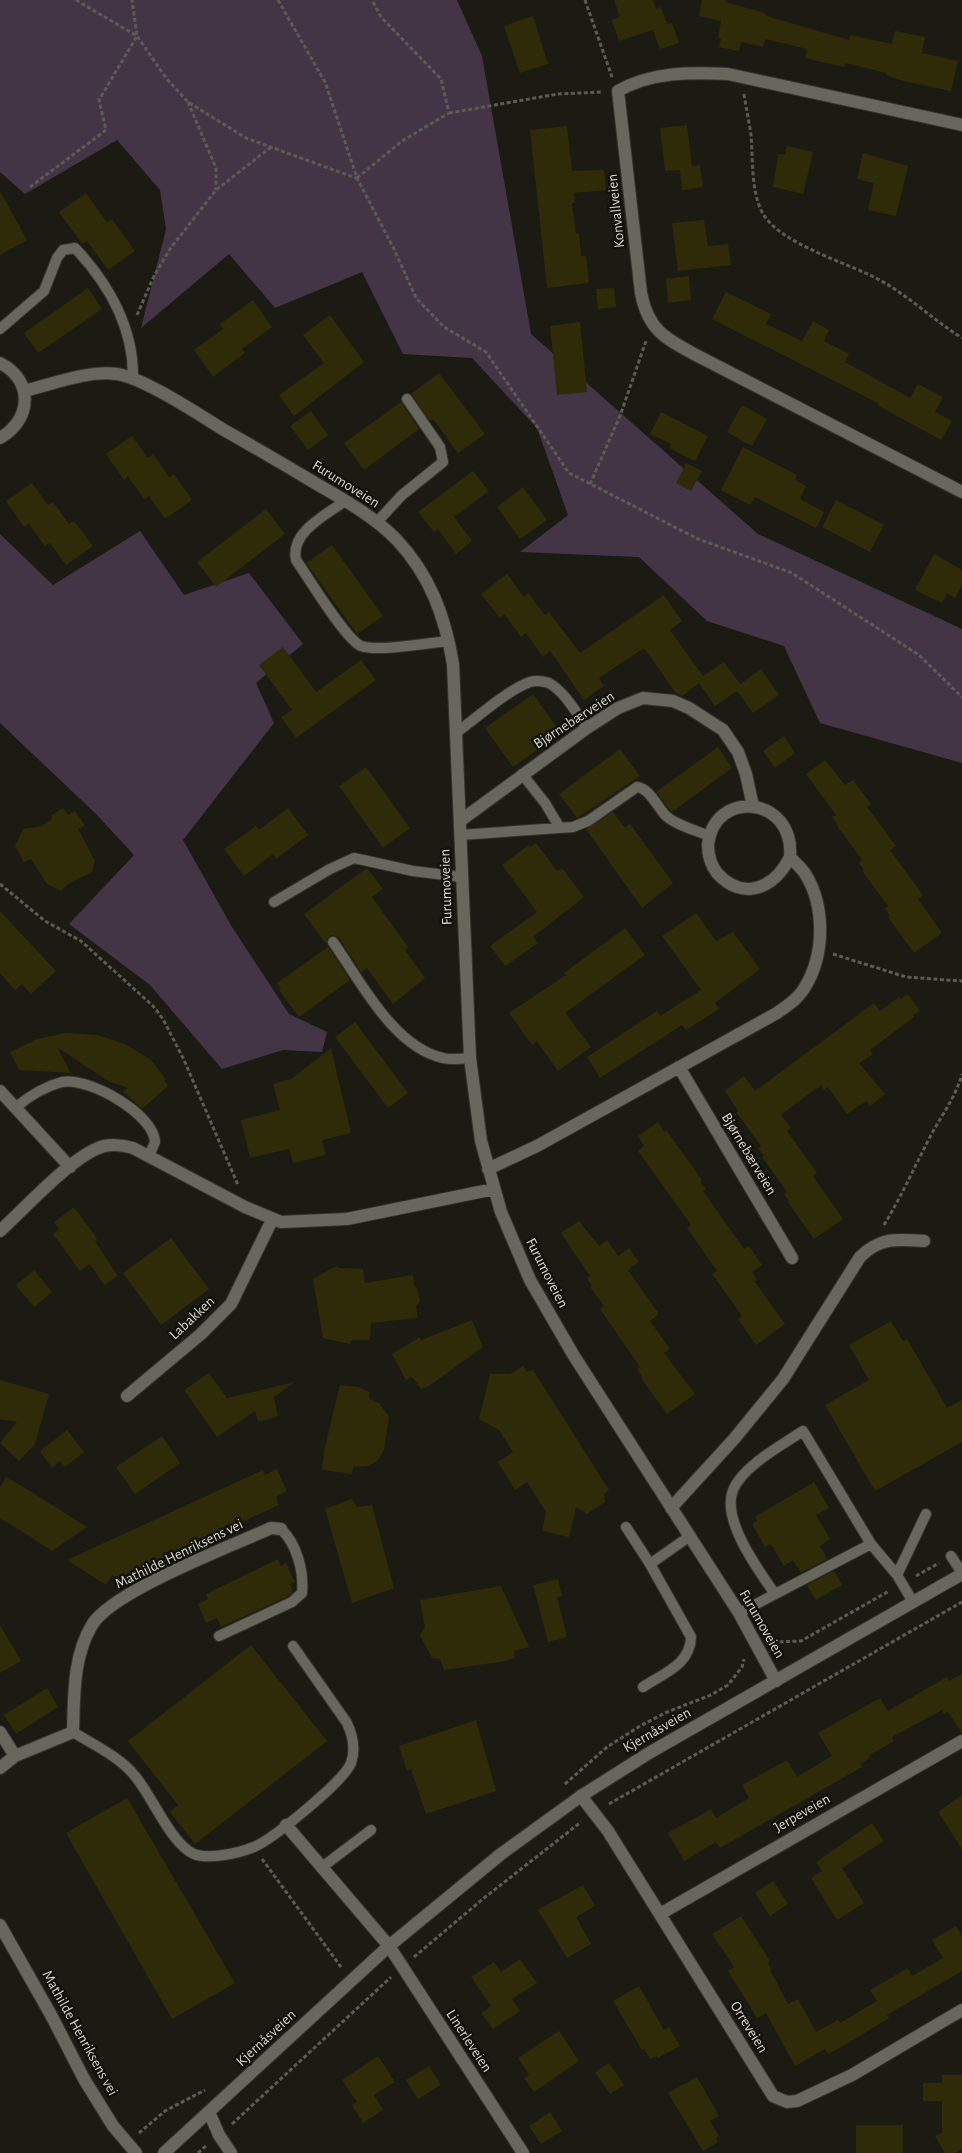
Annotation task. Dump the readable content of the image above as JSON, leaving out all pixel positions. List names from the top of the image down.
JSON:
{
  "streets": {
    "street": [
      "Konvallveien",
      "Furumoveien",
      "Bjørnebærveien",
      "Labakken",
      "Mathilde Henriksens vei",
      "Kjernåsveien",
      "Jerpeveien",
      "Orreveien",
      "Linerleveien"
    ]
  },
  "crossings": [
    ["Furumoveien", "Bjørnebærveien"],
    ["Furumoveien", "Kjernåsveien"],
    ["Kjernåsveien", "Orreveien"],
    ["Kjernåsveien", "Linerleveien"],
    ["Jerpeveien", "Orreveien"]
  ]
}
